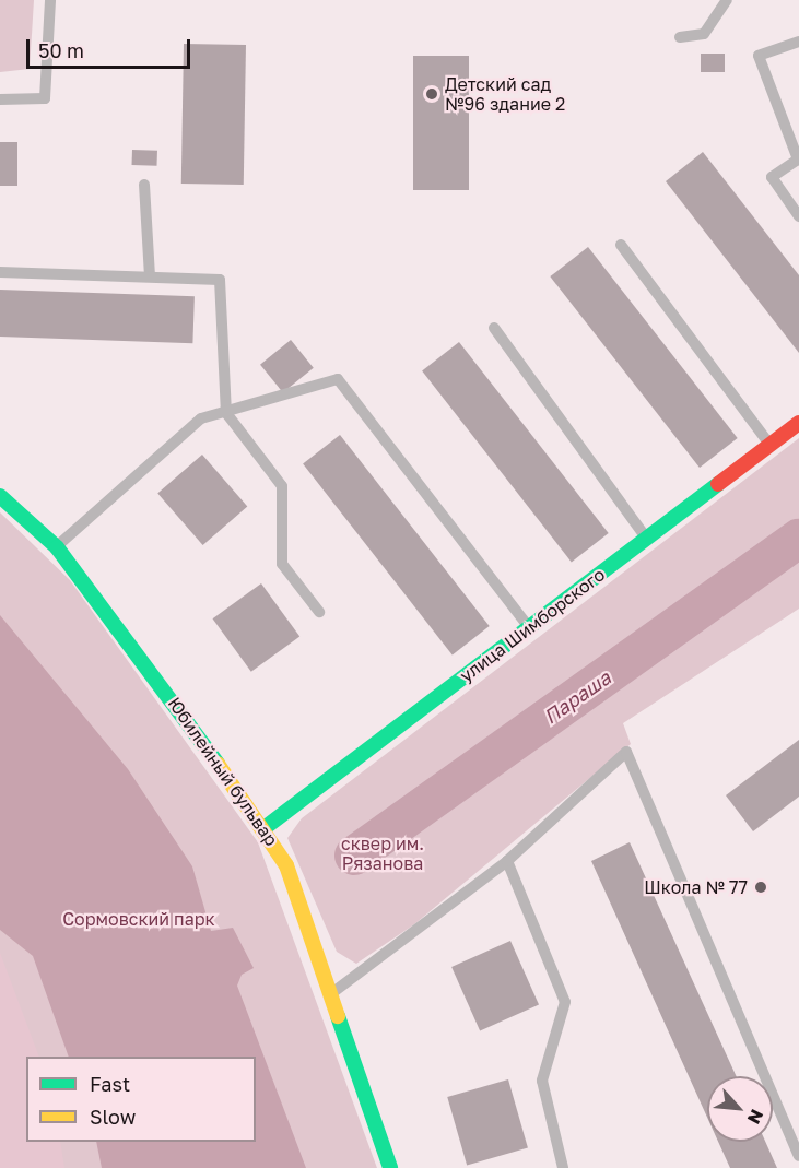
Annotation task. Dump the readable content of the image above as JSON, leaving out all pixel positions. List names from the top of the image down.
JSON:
{
  "streets": {
    "street": ["улица Шимборского", "Юбилейный бульвар"]
  },
  "crossings": [
    ["улица Шимборского", "Юбилейный бульвар"]
  ],
  "water": ["Параша"],
  "parks": ["сквер им. Рязанова", "Сормовский парк"],
  "places": ["Детский сад №96 здание 2", "Школа № 77"],
  "legend": ["Fast", "Slow"],
  "scale_bar": "50 m",
  "north": "bottom right"
}
